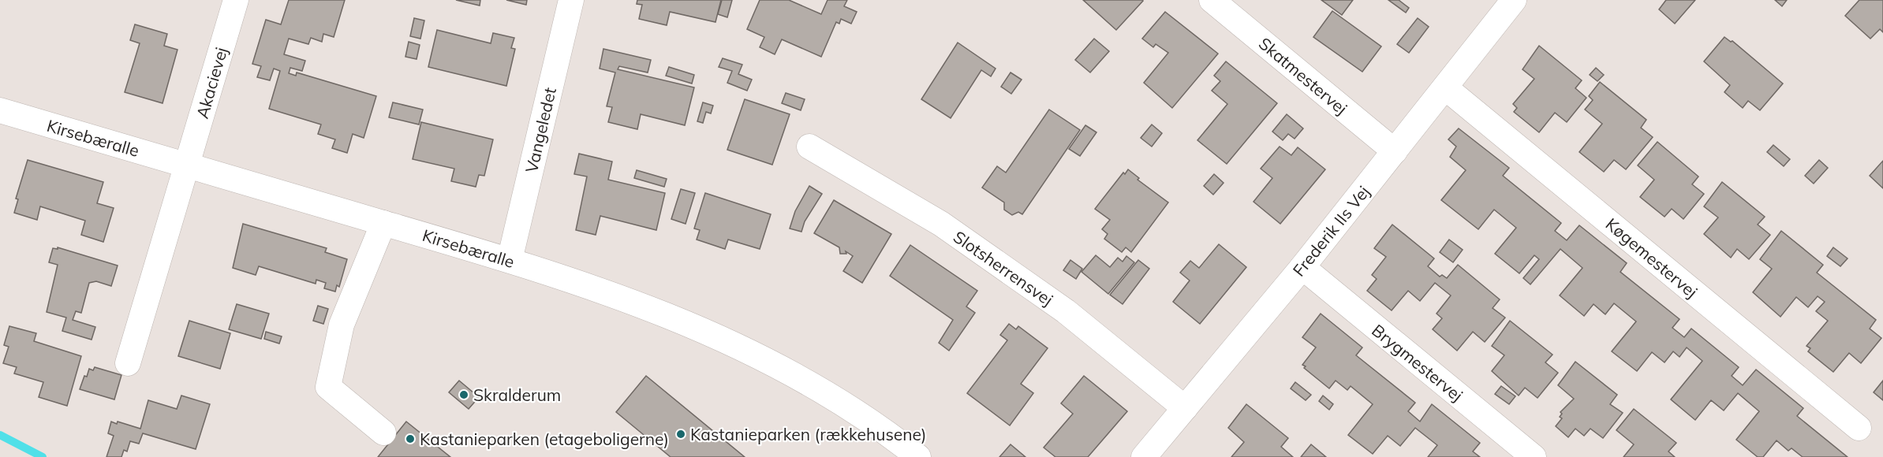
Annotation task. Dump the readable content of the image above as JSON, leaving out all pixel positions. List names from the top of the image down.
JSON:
{
  "streets": {
    "street": [
      "Skatmestervej",
      "Akacievej",
      "Vangeledet",
      "Kirsebæralle",
      "Frederik IIs Vej",
      "Køgemestervej",
      "Slotsherrensvej",
      "Brygmestervej"
    ]
  },
  "crossings": [
    ["Skatmestervej", "Frederik IIs Vej"],
    ["Akacievej", "Kirsebæralle"],
    ["Vangeledet", "Kirsebæralle"],
    ["Frederik IIs Vej", "Køgemestervej"],
    ["Frederik IIs Vej", "Slotsherrensvej"],
    ["Frederik IIs Vej", "Brygmestervej"]
  ],
  "places": ["Skralderum", "Kastanieparken (rækkehusene)", "Kastanieparken (etageboligerne)"]
}
